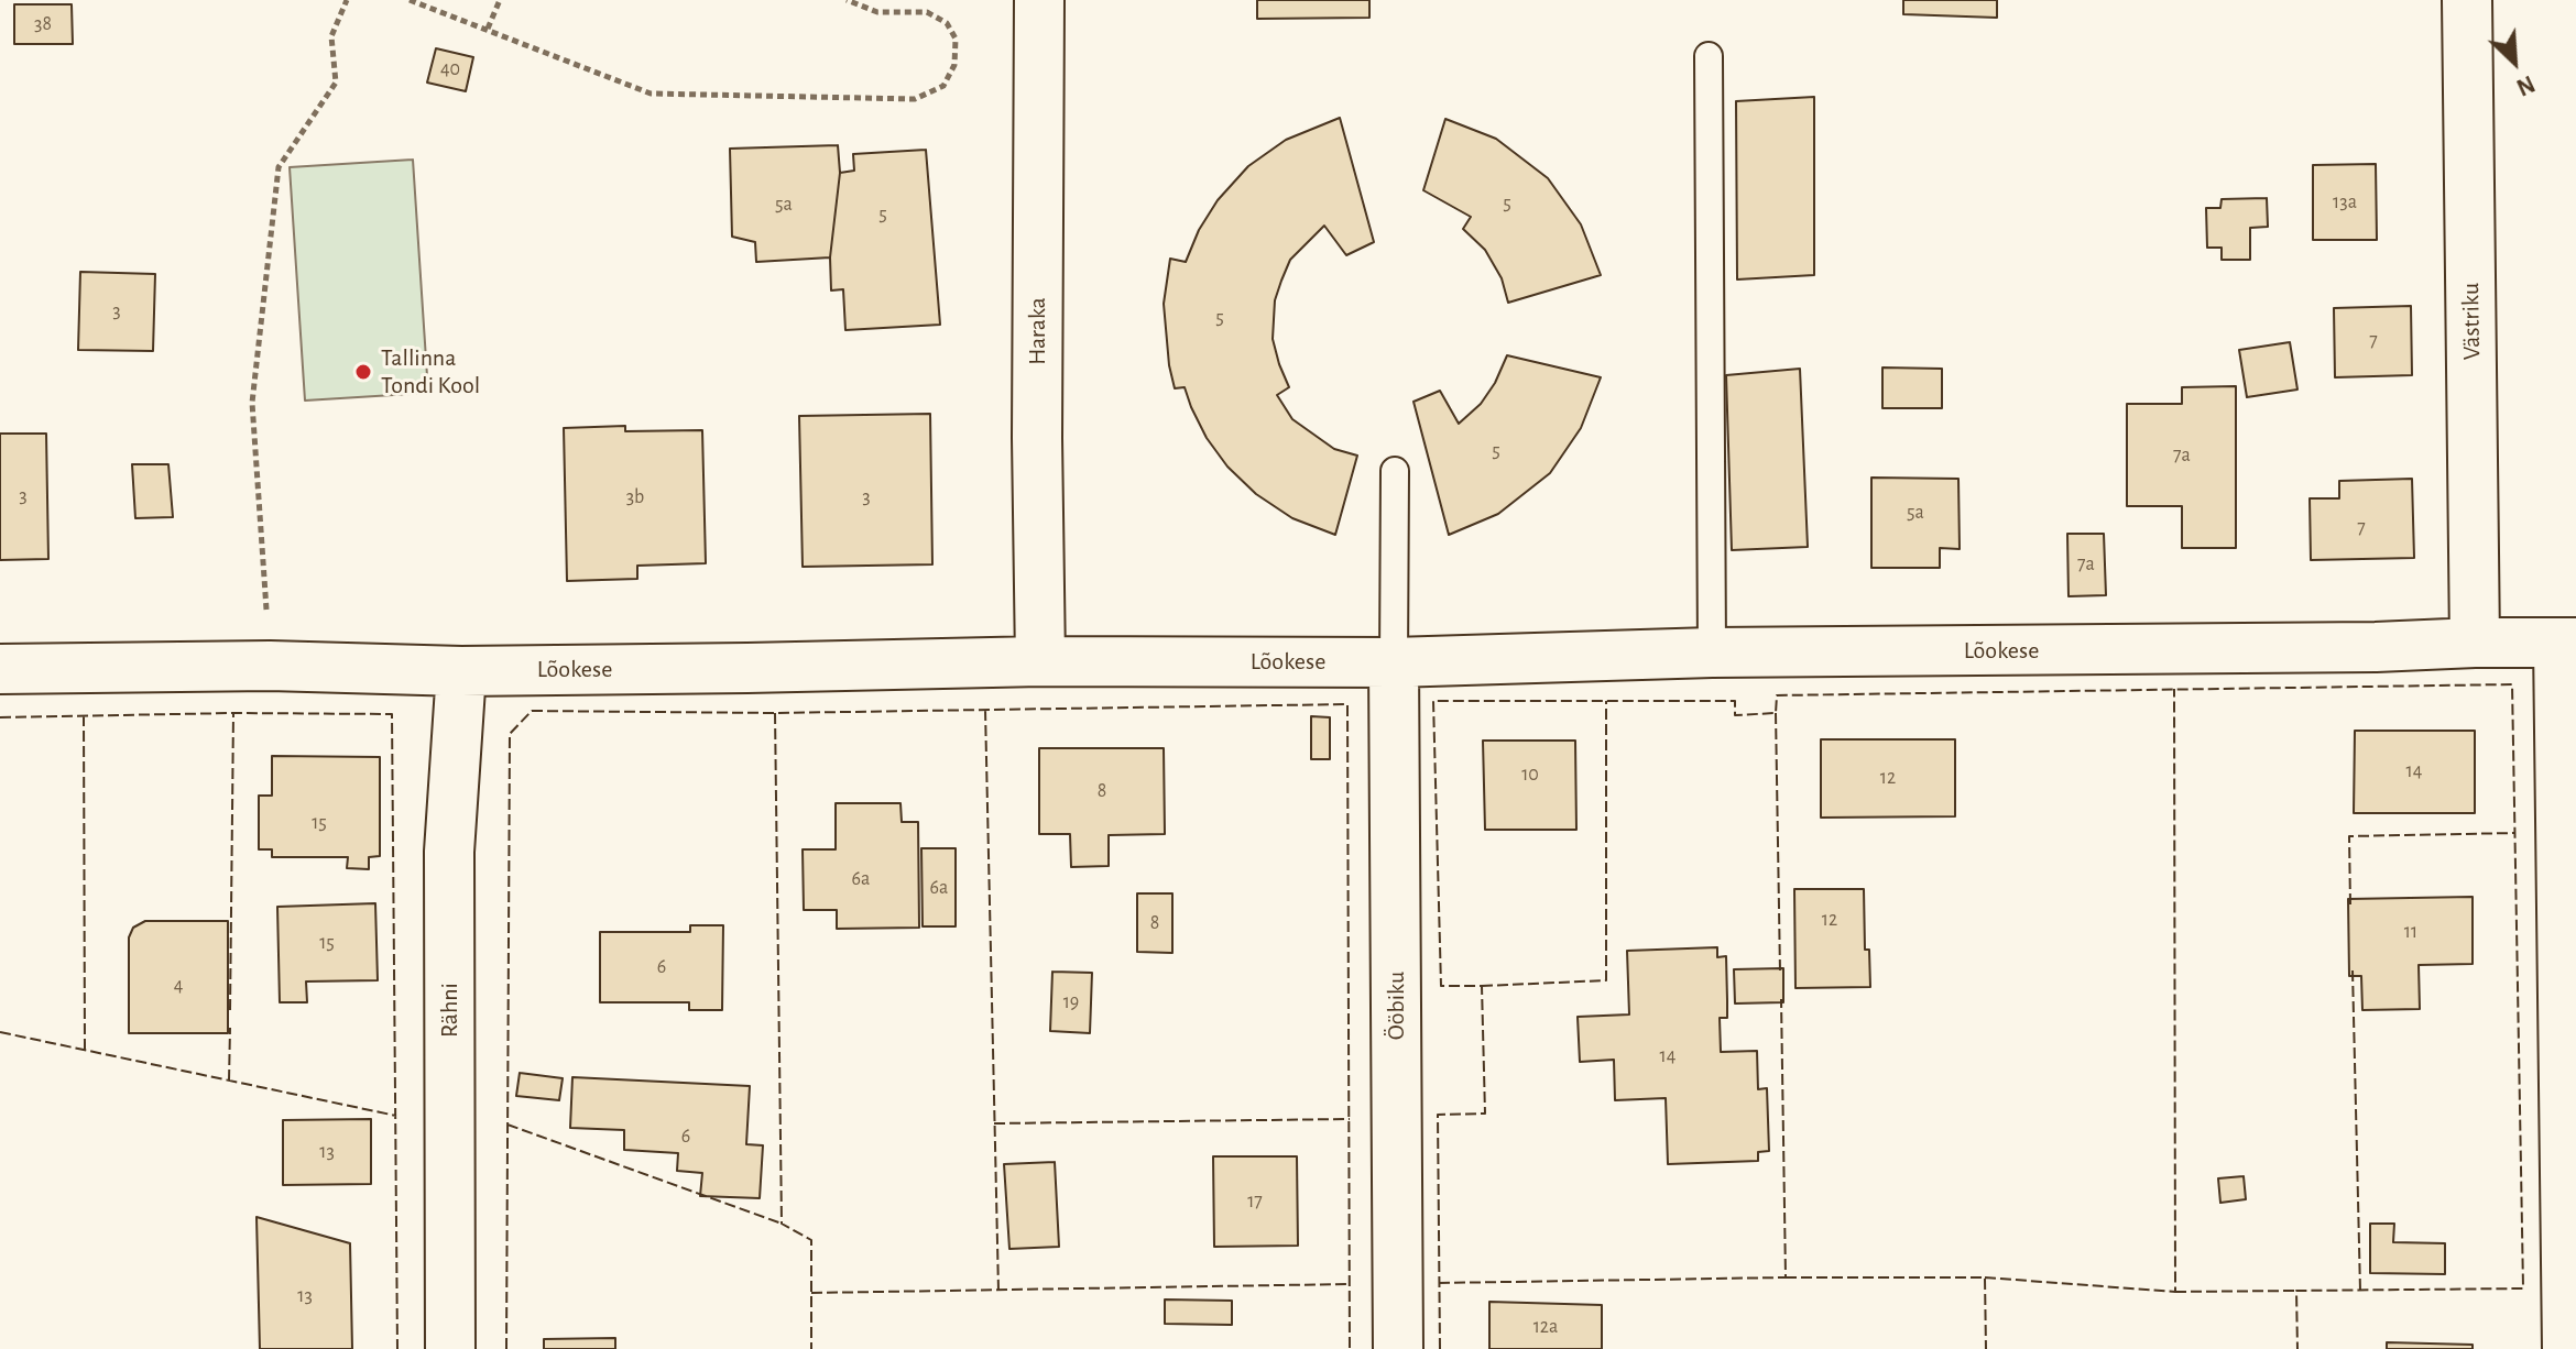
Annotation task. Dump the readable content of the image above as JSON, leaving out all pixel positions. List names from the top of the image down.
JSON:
{
  "streets": {
    "street": [
      "Västriku",
      "Haraka",
      "Lõokese",
      "Ööbiku",
      "Rähni"
    ]
  },
  "crossings": [
    ["Västriku", "Lõokese"],
    ["Haraka", "Lõokese"],
    ["Lõokese", "Ööbiku"],
    ["Lõokese", "Rähni"]
  ],
  "places": ["Tallinna Tondi Kool"],
  "house_numbers": [
    "38",
    "40",
    "13a",
    "5",
    "5a",
    "5",
    "3",
    "5",
    "7",
    "5",
    "7a",
    "3",
    "3b",
    "3",
    "5a",
    "7",
    "7a",
    "14",
    "10",
    "12",
    "8",
    "15",
    "6a",
    "6a",
    "12",
    "8",
    "11",
    "15",
    "6",
    "4",
    "19",
    "14",
    "6",
    "13",
    "17",
    "13",
    "12a"
  ],
  "north": "bottom right"
}
